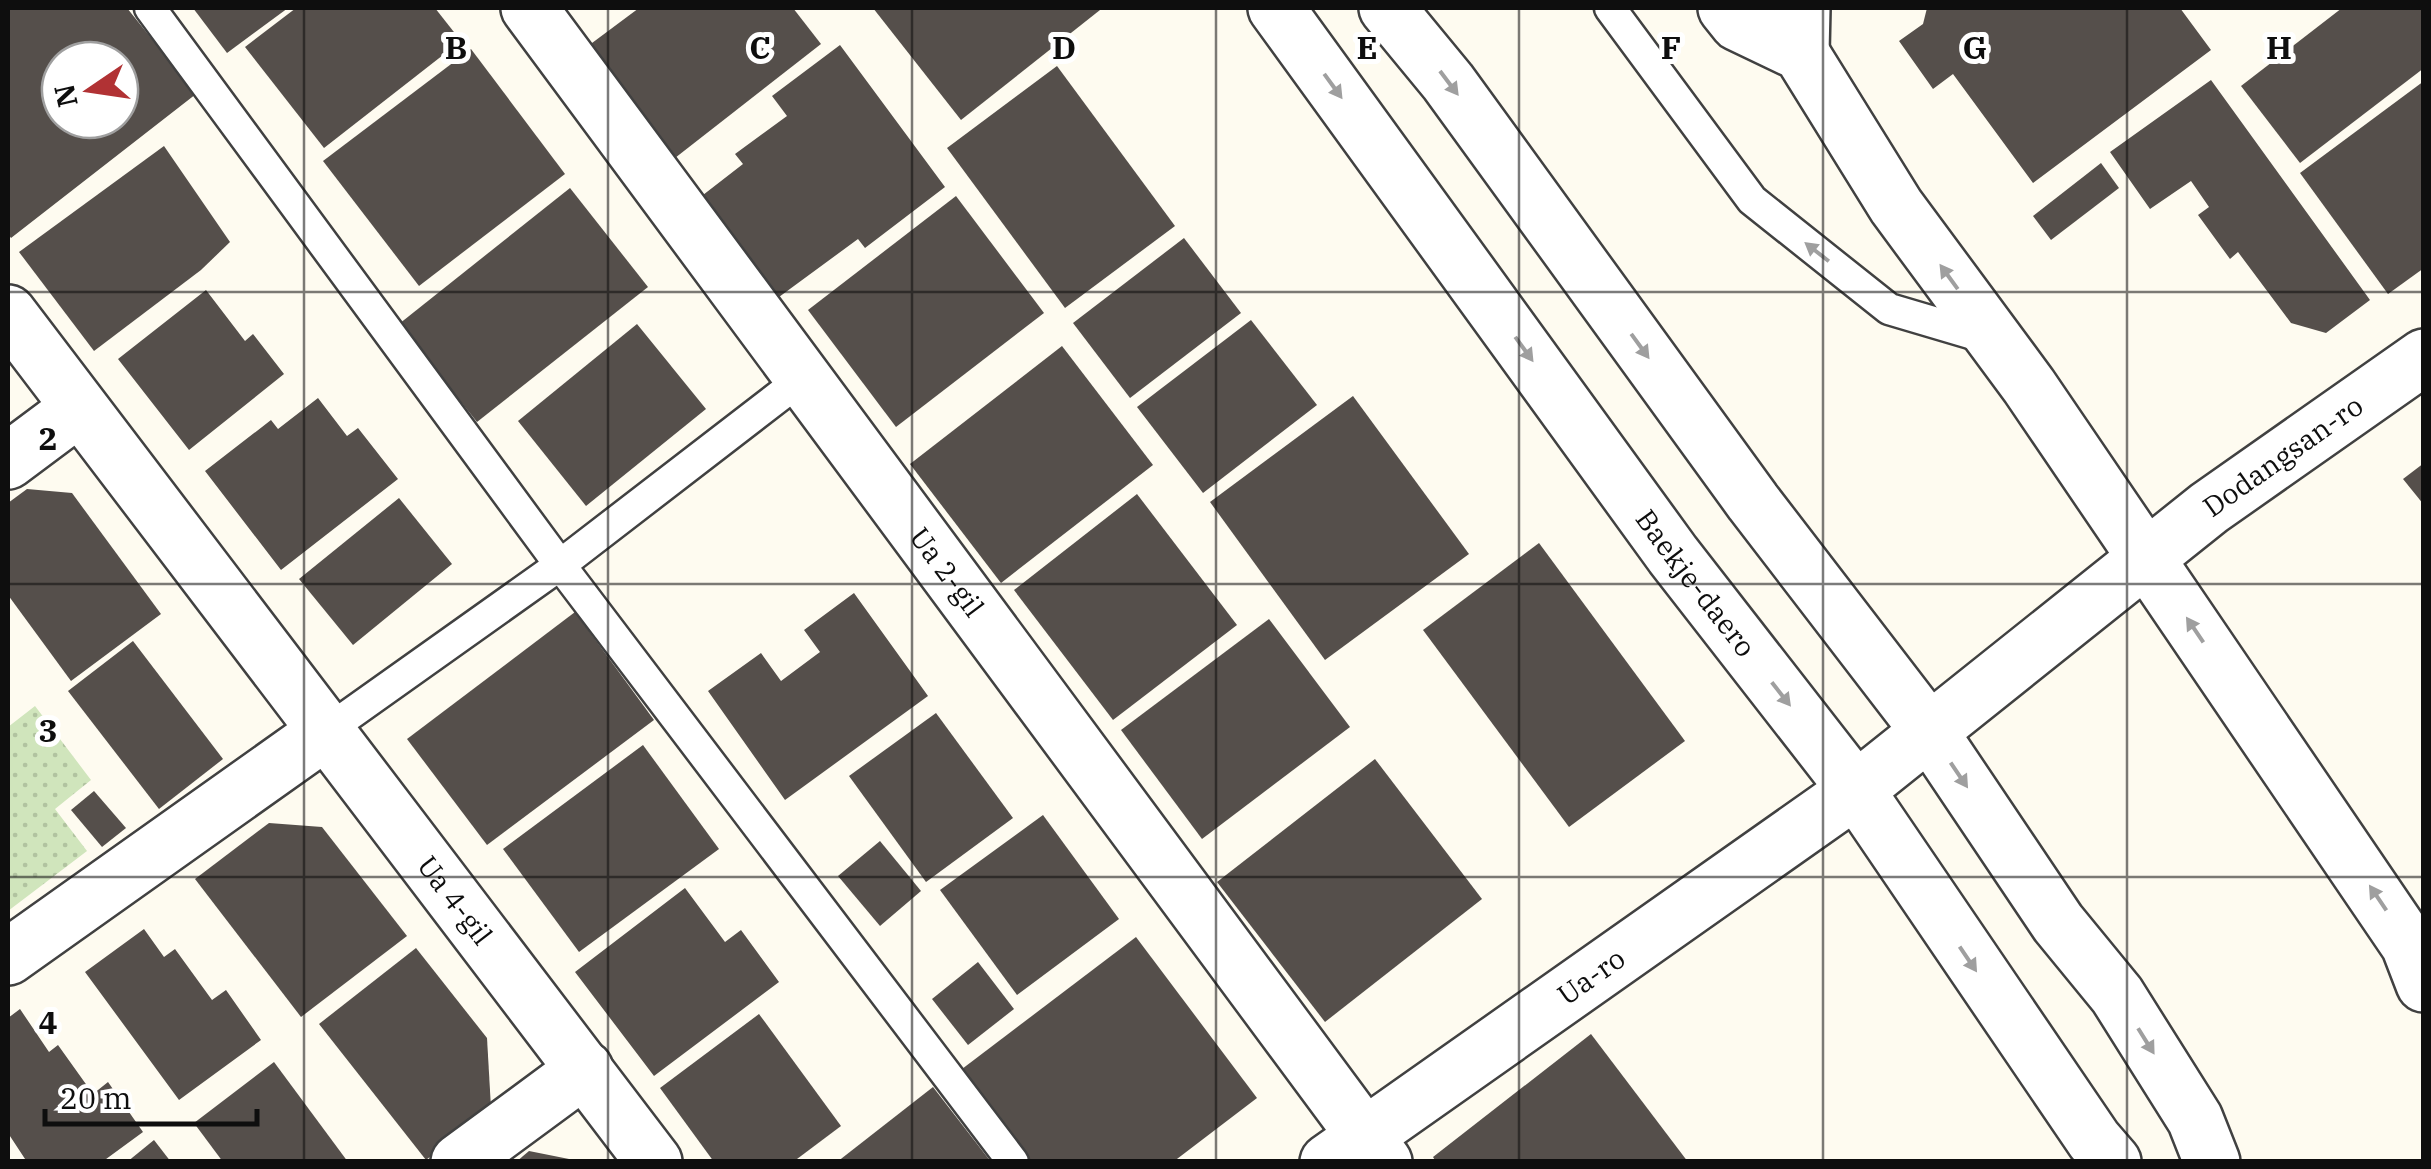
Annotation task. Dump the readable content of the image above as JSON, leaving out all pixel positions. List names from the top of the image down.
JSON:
{
  "streets": {
    "street": [
      "Dodangsan-ro",
      "Ua 2-gil",
      "Baekje-daero",
      "Ua 4-gil",
      "Ua-ro"
    ]
  },
  "crossings": [
    ["Dodangsan-ro", "Ua-ro"],
    ["Ua 2-gil", "Ua-ro"],
    ["Baekje-daero", "Ua-ro"]
  ],
  "scale_bar": "20 m",
  "north": "left",
  "grid": {
    "columns": [
      "B",
      "C",
      "D",
      "E",
      "F",
      "G",
      "H"
    ],
    "rows": ["2", "3", "4"]
  }
}
